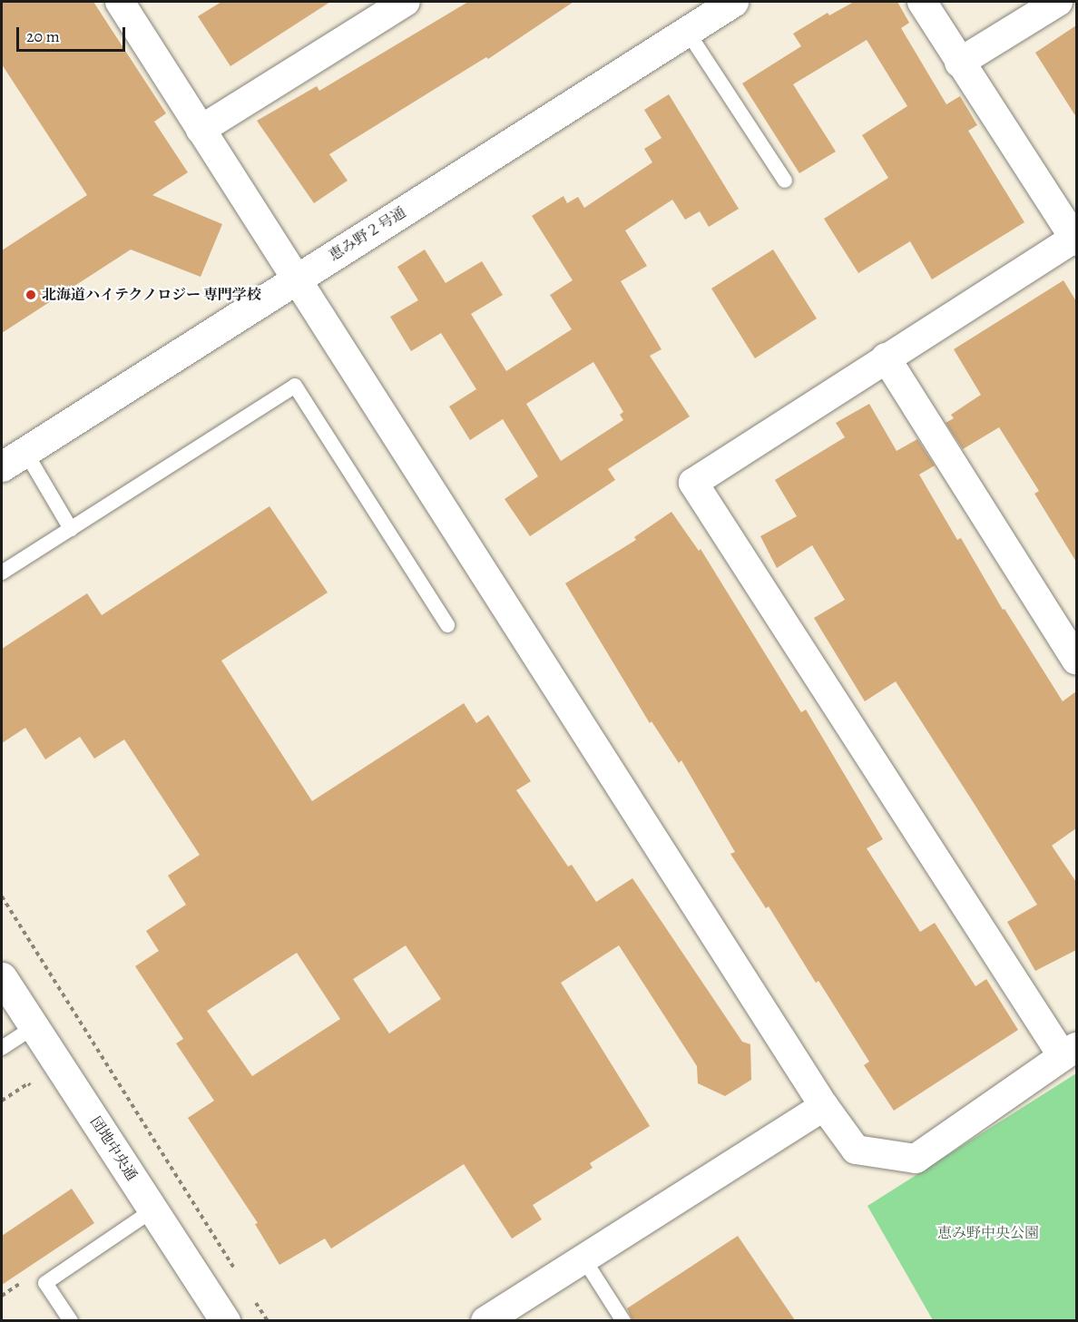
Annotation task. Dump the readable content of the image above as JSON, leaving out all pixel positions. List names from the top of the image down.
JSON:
{
  "streets": {
    "street": ["恵み野２号通", "団地中央通"]
  },
  "parks": ["恵み野中央公園"],
  "places": ["北海道ハイテクノロジー 専門学校"],
  "scale_bar": "20 m"
}
